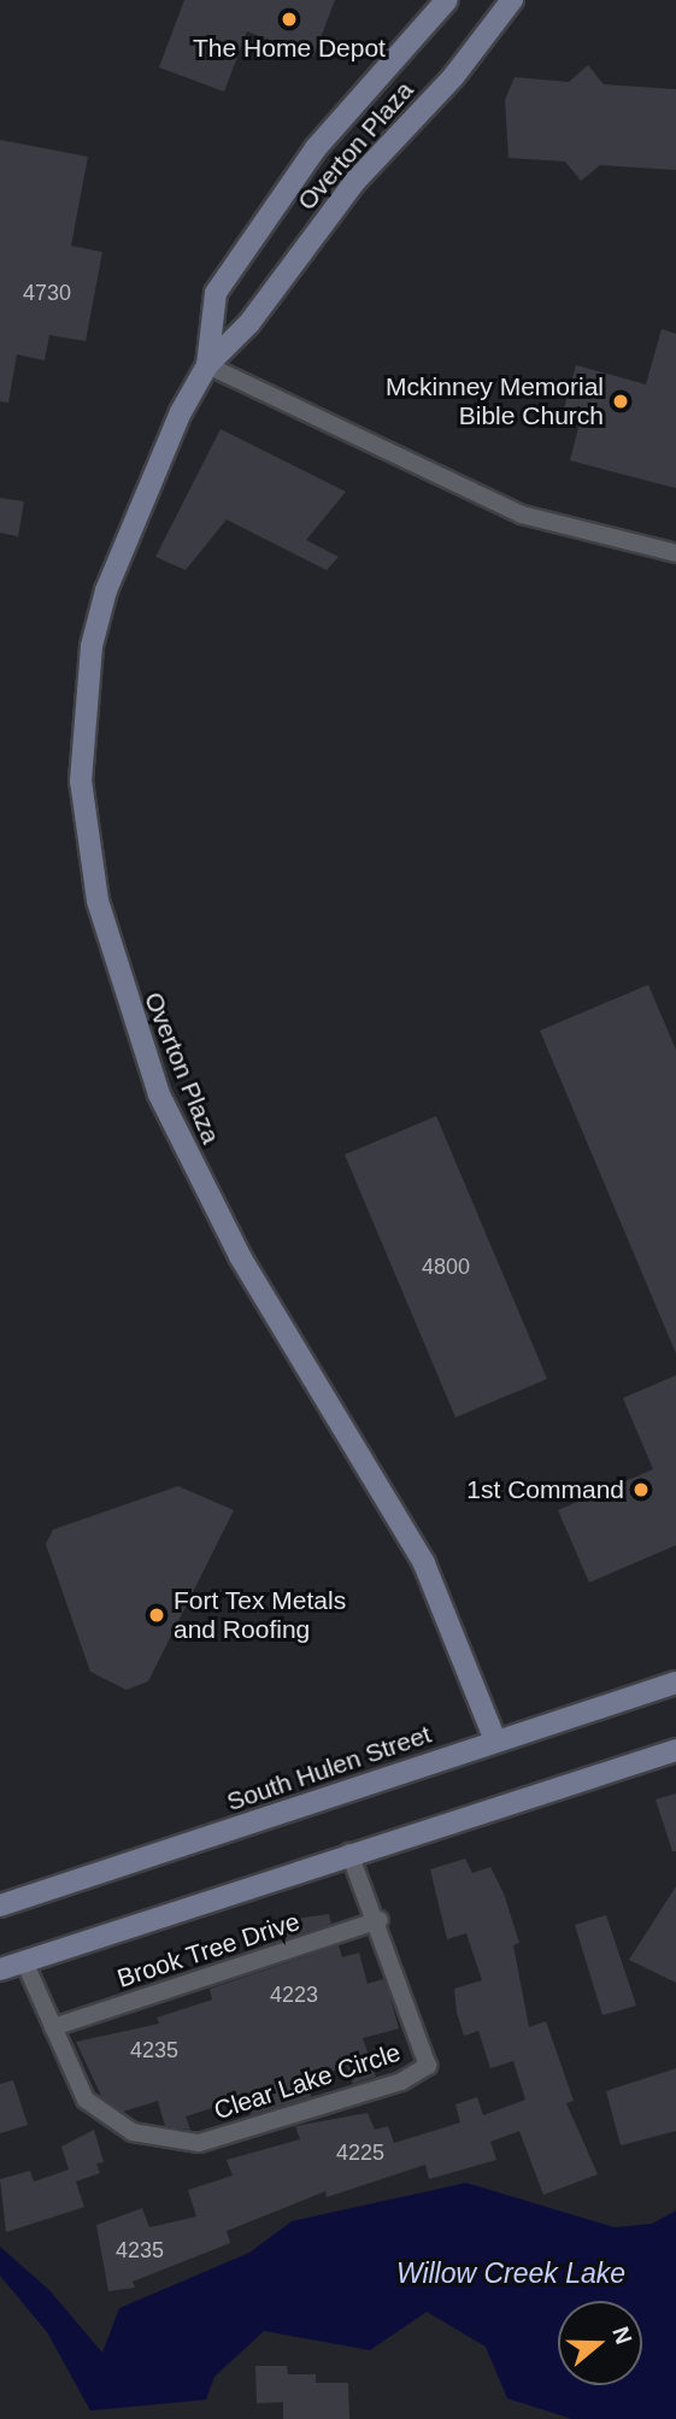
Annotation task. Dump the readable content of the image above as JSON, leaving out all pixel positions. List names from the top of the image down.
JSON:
{
  "streets": {
    "street": [
      "Overton Plaza",
      "South Hulen Street",
      "Brook Tree Drive",
      "Clear Lake Circle"
    ]
  },
  "crossings": [
    ["Overton Plaza", "South Hulen Street"],
    ["Brook Tree Drive", "Clear Lake Circle"]
  ],
  "water": ["Willow Creek Lake"],
  "places": [
    "The Home Depot",
    "Mckinney Memorial Bible Church",
    "1st Command",
    "Fort Tex Metals and Roofing"
  ],
  "house_numbers": [
    "4730",
    "4800",
    "4223",
    "4235",
    "4225",
    "4235"
  ],
  "north": "right"
}
